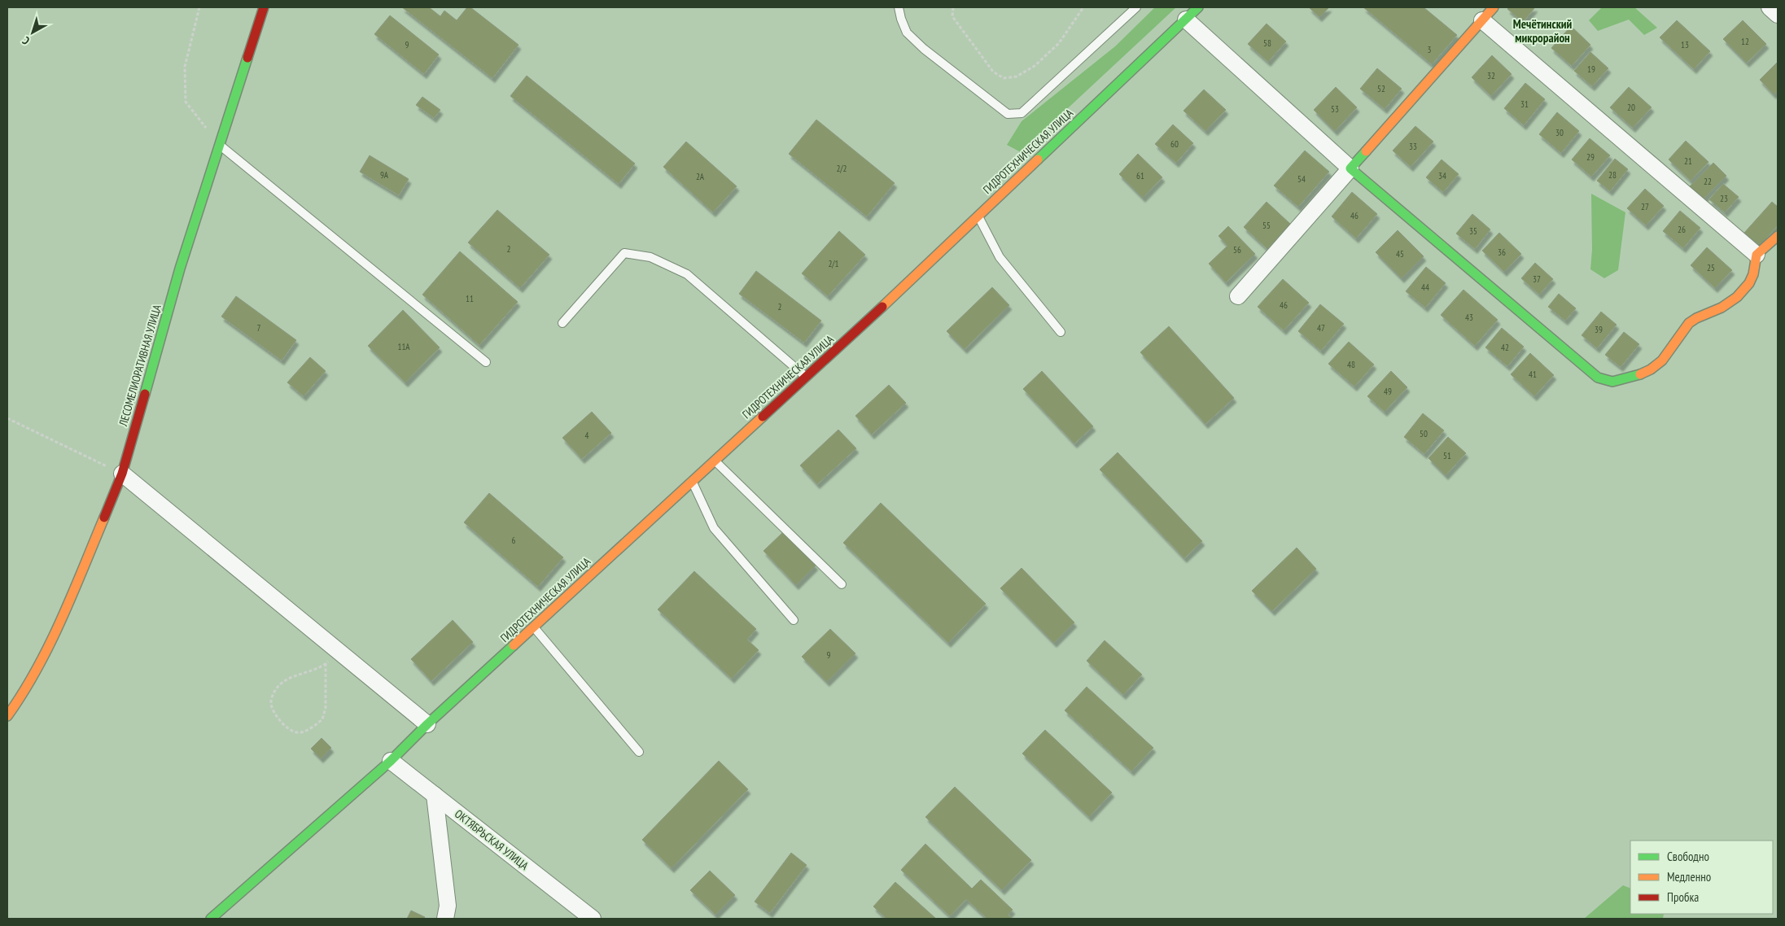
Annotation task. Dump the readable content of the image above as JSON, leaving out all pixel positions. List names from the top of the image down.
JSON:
{
  "streets": {
    "street": ["ГИДРОТЕХНИЧЕСКАЯ УЛИЦА", "ЛЕСОМЕЛИОРАТИВНАЯ УЛИЦА", "ОКТЯБРЬСКАЯ УЛИЦА"]
  },
  "crossings": [
    ["ГИДРОТЕХНИЧЕСКАЯ УЛИЦА", "ОКТЯБРЬСКАЯ УЛИЦА"]
  ],
  "districts": ["Мечётинский микрорайон"],
  "house_numbers": [
    "12",
    "58",
    "9",
    "13",
    "3",
    "19",
    "32",
    "52",
    "31",
    "20",
    "53",
    "30",
    "60",
    "33",
    "29",
    "21",
    "2/2",
    "9А",
    "28",
    "61",
    "34",
    "2А",
    "54",
    "22",
    "23",
    "27",
    "46",
    "55",
    "26",
    "35",
    "2",
    "56",
    "36",
    "45",
    "2/1",
    "25",
    "37",
    "44",
    "11",
    "46",
    "2",
    "43",
    "7",
    "47",
    "39",
    "11А",
    "42",
    "48",
    "41",
    "49",
    "50",
    "4",
    "51",
    "6",
    "9"
  ],
  "legend": ["Свободно", "Медленно", "Пробка"],
  "north": "bottom left"
}
